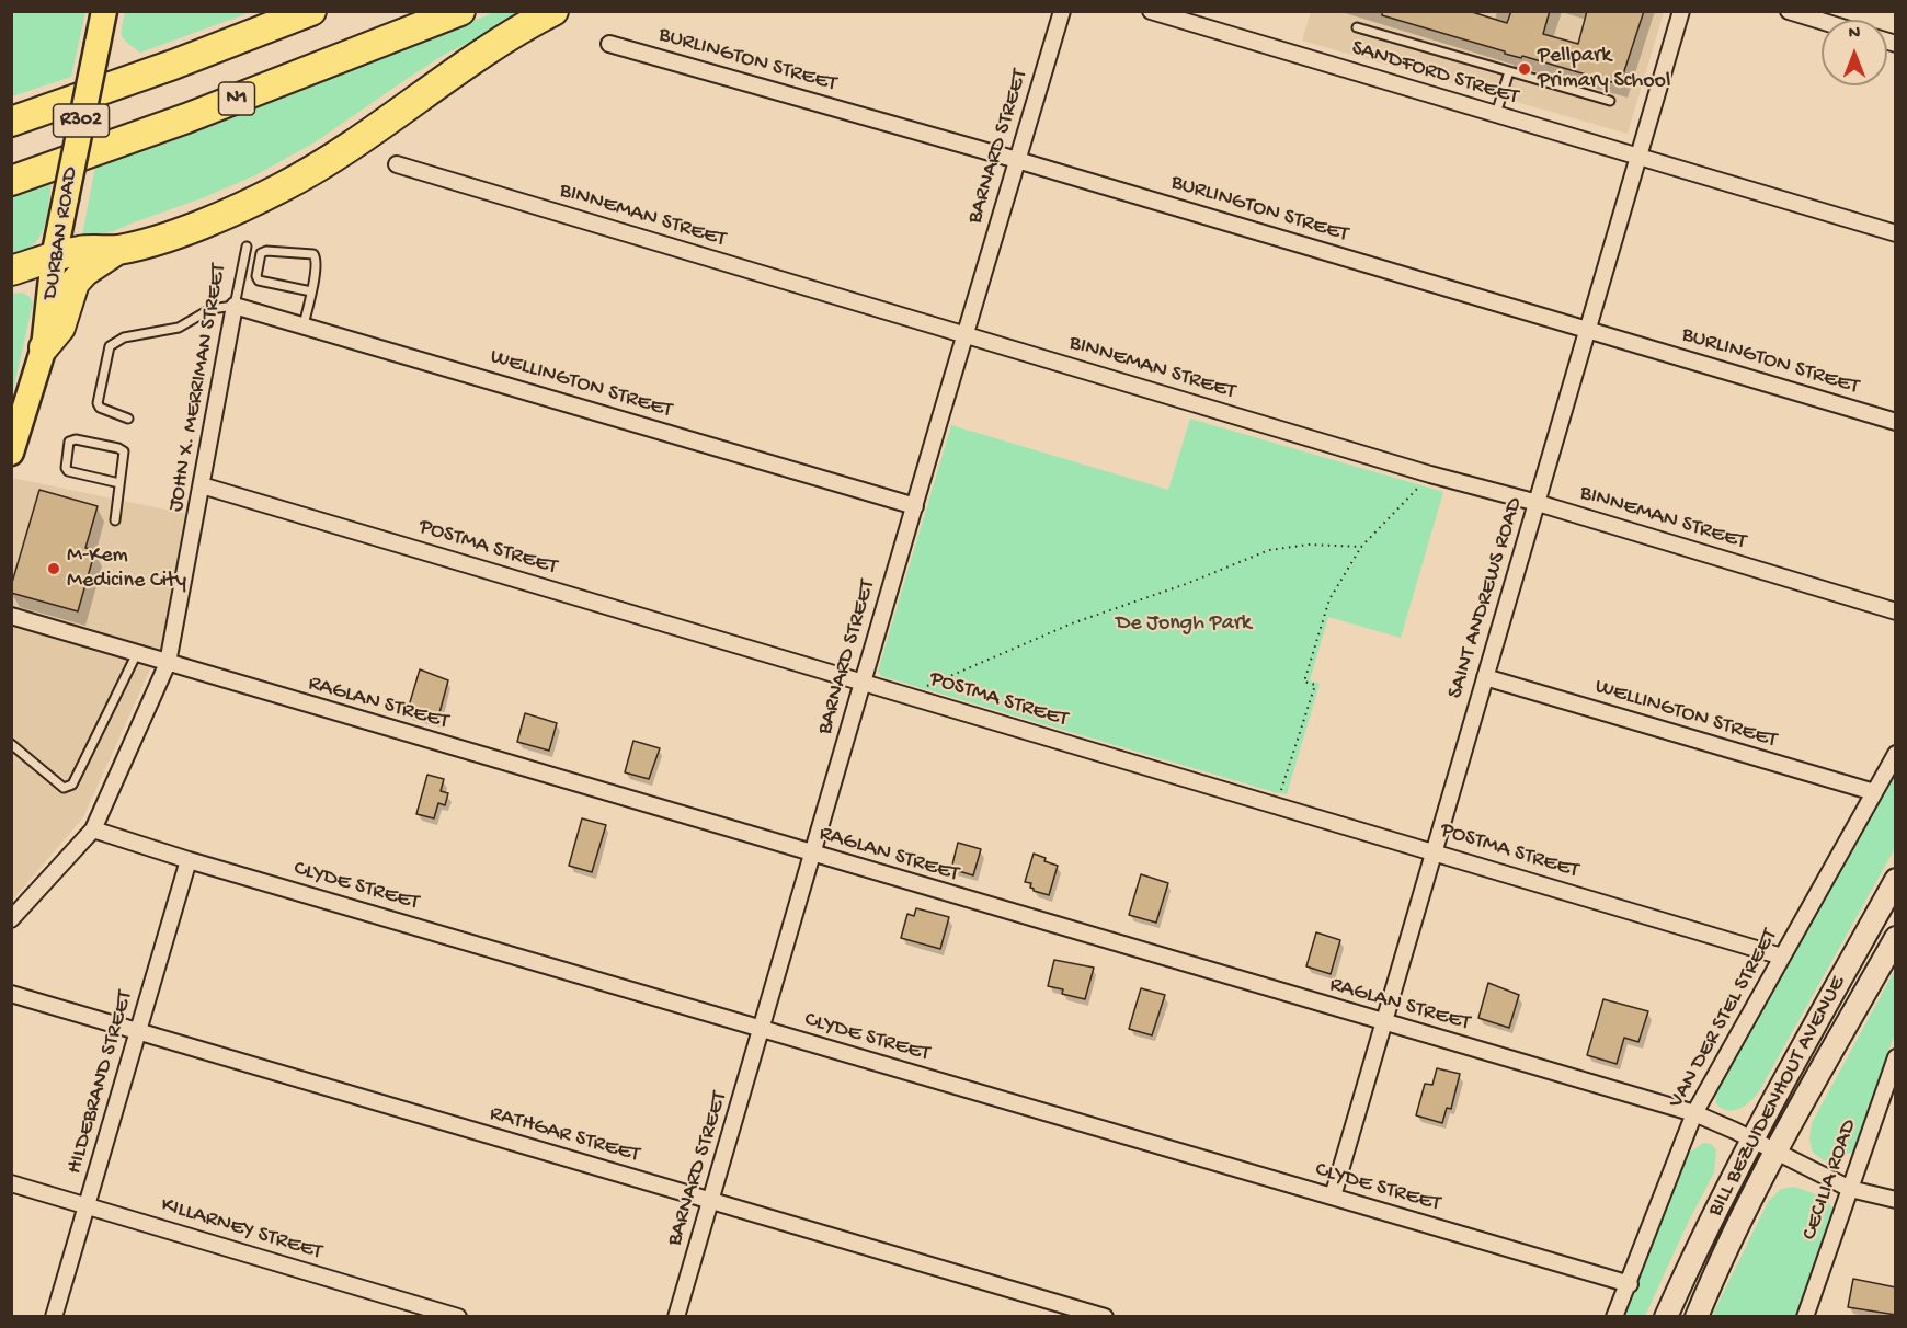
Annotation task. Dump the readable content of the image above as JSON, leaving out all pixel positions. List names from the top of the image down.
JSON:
{
  "streets": {
    "highway": ["N1"],
    "main road": ["R302", "DURBAN ROAD", "BILL BEZUIDENHOUT AVENUE"],
    "street": [
      "BURLINGTON STREET",
      "SANDFORD STREET",
      "BARNARD STREET",
      "BINNEMAN STREET",
      "WELLINGTON STREET",
      "JOHN X. MERRIMAN STREET",
      "POSTMA STREET",
      "SAINT ANDREWS ROAD",
      "RAGLAN STREET",
      "CLYDE STREET",
      "VAN DER STEL STREET",
      "HILDEBRAND STREET",
      "RATHGAR STREET",
      "CECILIA ROAD",
      "KILLARNEY STREET"
    ]
  },
  "crossings": [
    ["BURLINGTON STREET", "BARNARD STREET"],
    ["BURLINGTON STREET", "SAINT ANDREWS ROAD"],
    ["SANDFORD STREET", "SAINT ANDREWS ROAD"],
    ["BARNARD STREET", "BINNEMAN STREET"],
    ["BARNARD STREET", "WELLINGTON STREET"],
    ["BARNARD STREET", "POSTMA STREET"],
    ["BARNARD STREET", "RAGLAN STREET"],
    ["BARNARD STREET", "CLYDE STREET"],
    ["BARNARD STREET", "RATHGAR STREET"],
    ["BINNEMAN STREET", "SAINT ANDREWS ROAD"],
    ["WELLINGTON STREET", "JOHN X. MERRIMAN STREET"],
    ["WELLINGTON STREET", "SAINT ANDREWS ROAD"],
    ["WELLINGTON STREET", "VAN DER STEL STREET"],
    ["JOHN X. MERRIMAN STREET", "POSTMA STREET"],
    ["JOHN X. MERRIMAN STREET", "RAGLAN STREET"],
    ["JOHN X. MERRIMAN STREET", "CLYDE STREET"],
    ["POSTMA STREET", "SAINT ANDREWS ROAD"],
    ["POSTMA STREET", "VAN DER STEL STREET"],
    ["SAINT ANDREWS ROAD", "RAGLAN STREET"],
    ["SAINT ANDREWS ROAD", "CLYDE STREET"],
    ["RAGLAN STREET", "VAN DER STEL STREET"],
    ["RAGLAN STREET", "BILL BEZUIDENHOUT AVENUE"],
    ["RAGLAN STREET", "CECILIA ROAD"],
    ["CLYDE STREET", "VAN DER STEL STREET"],
    ["CLYDE STREET", "HILDEBRAND STREET"],
    ["HILDEBRAND STREET", "RATHGAR STREET"],
    ["HILDEBRAND STREET", "KILLARNEY STREET"]
  ],
  "parks": ["De Jongh Park"],
  "places": ["Pellpark Primary School", "M-Kem Medicine City"],
  "north": "top"
}
